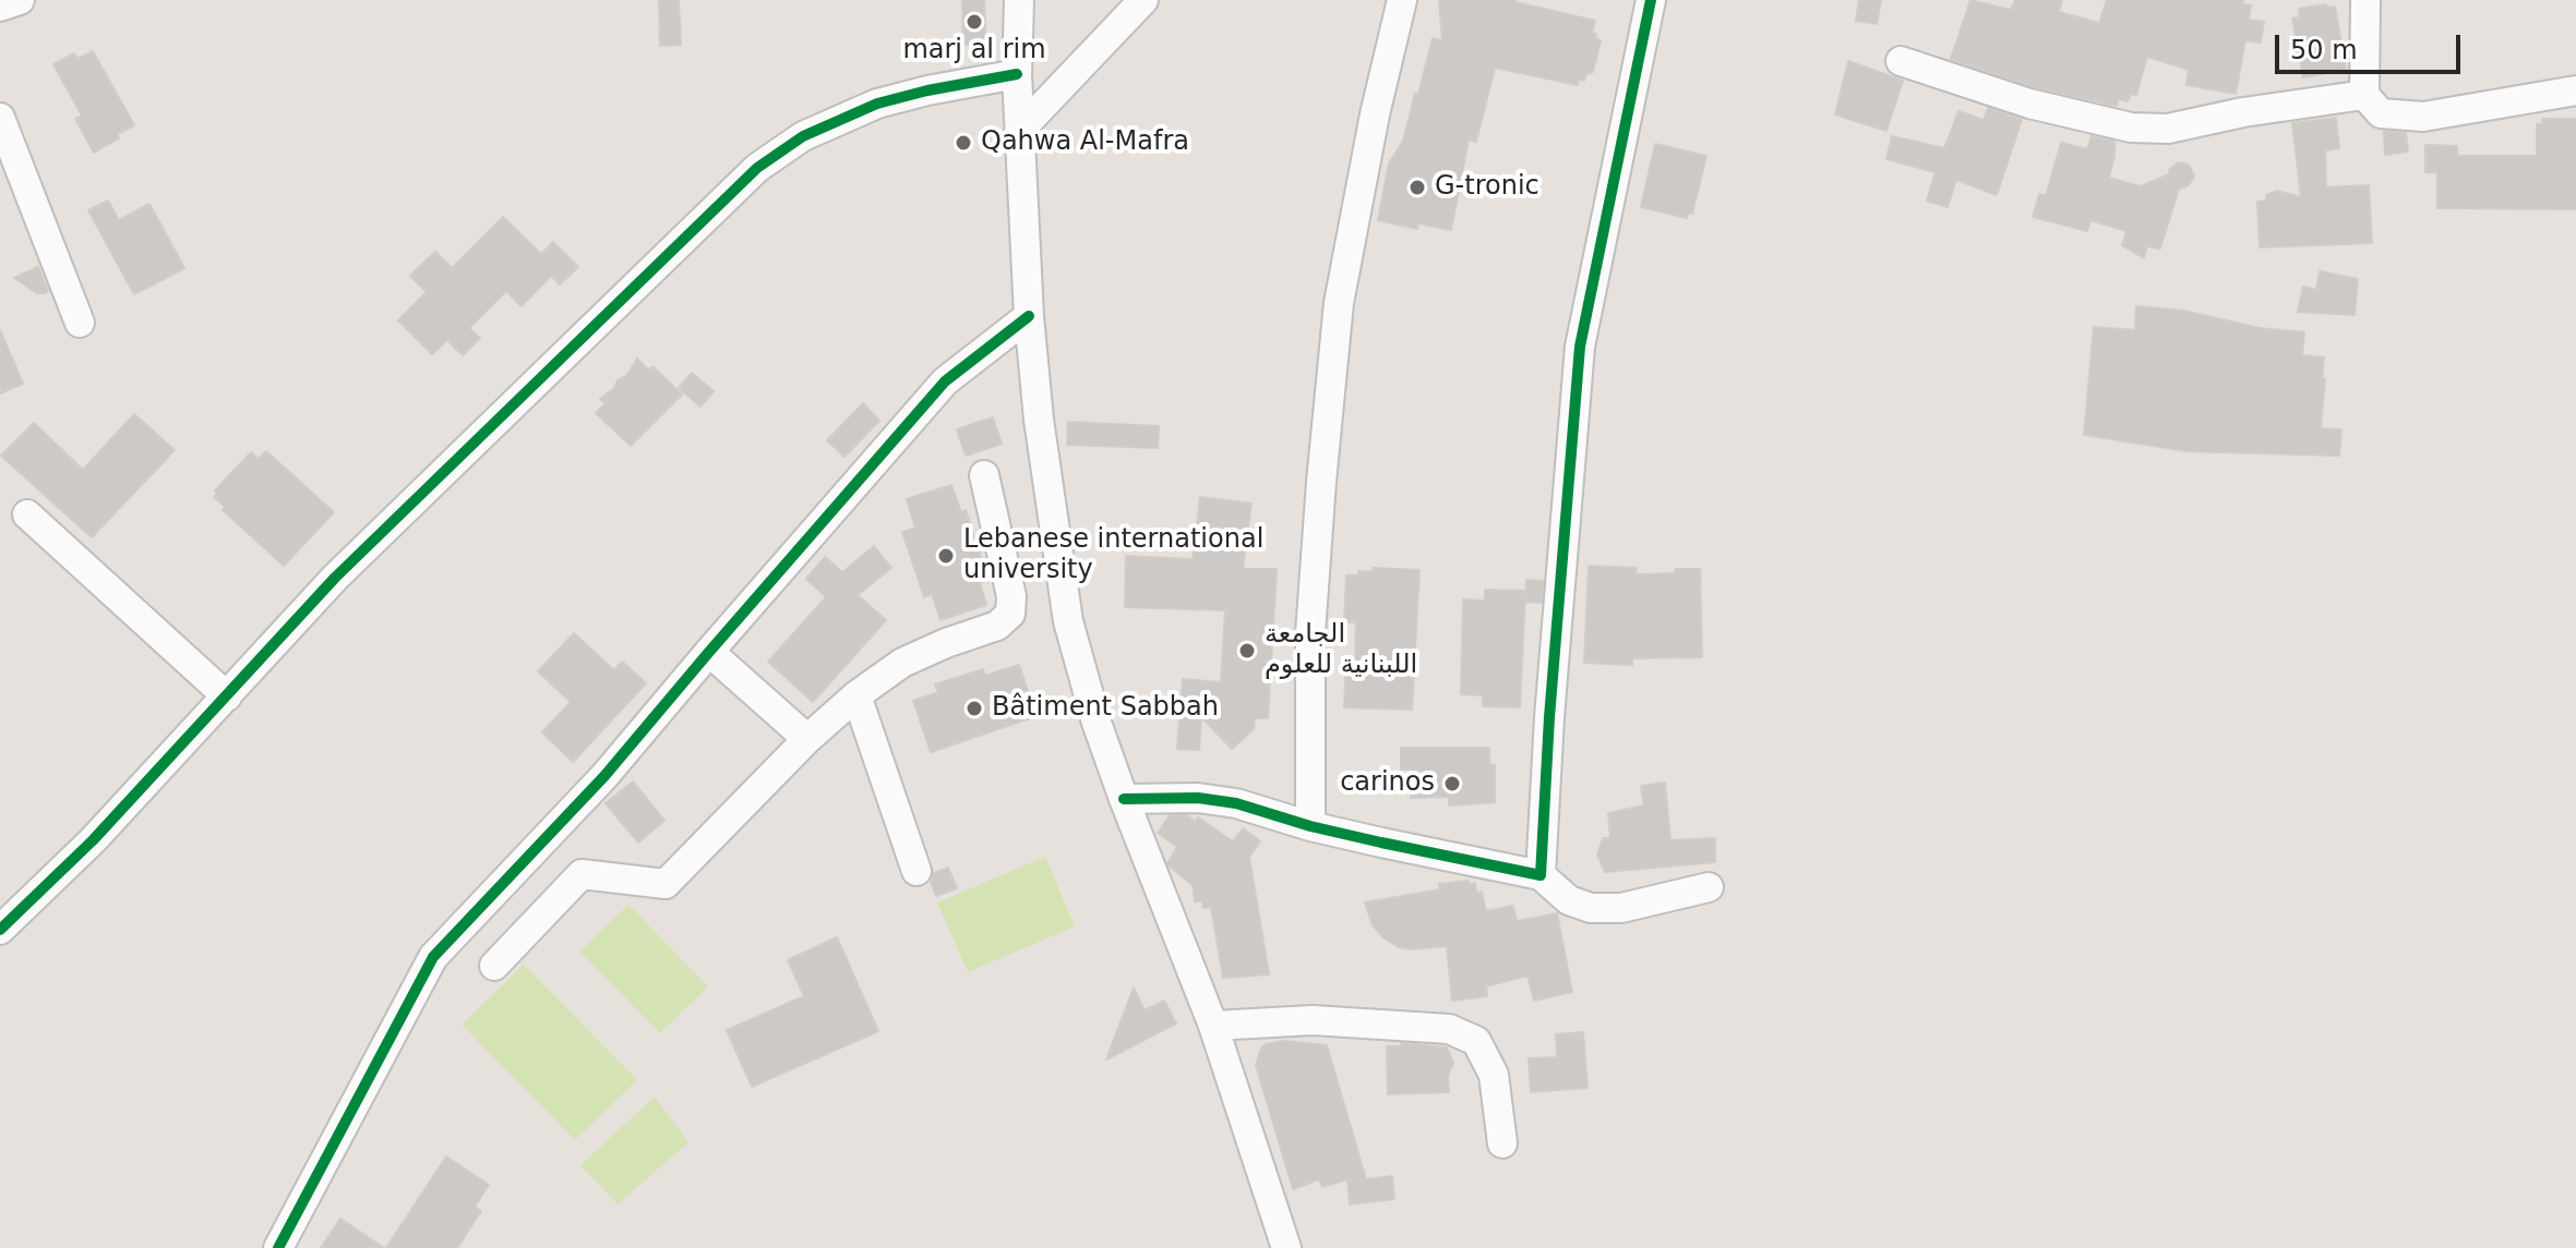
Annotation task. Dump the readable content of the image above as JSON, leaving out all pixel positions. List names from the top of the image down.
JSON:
{
  "places": [
    "marj al rim",
    "Qahwa Al-Mafra",
    "G-tronic",
    "Lebanese international university",
    "الجامعة اللبنانية للعلوم",
    "Bâtiment Sabbah",
    "carinos"
  ],
  "scale_bar": "50 m"
}
